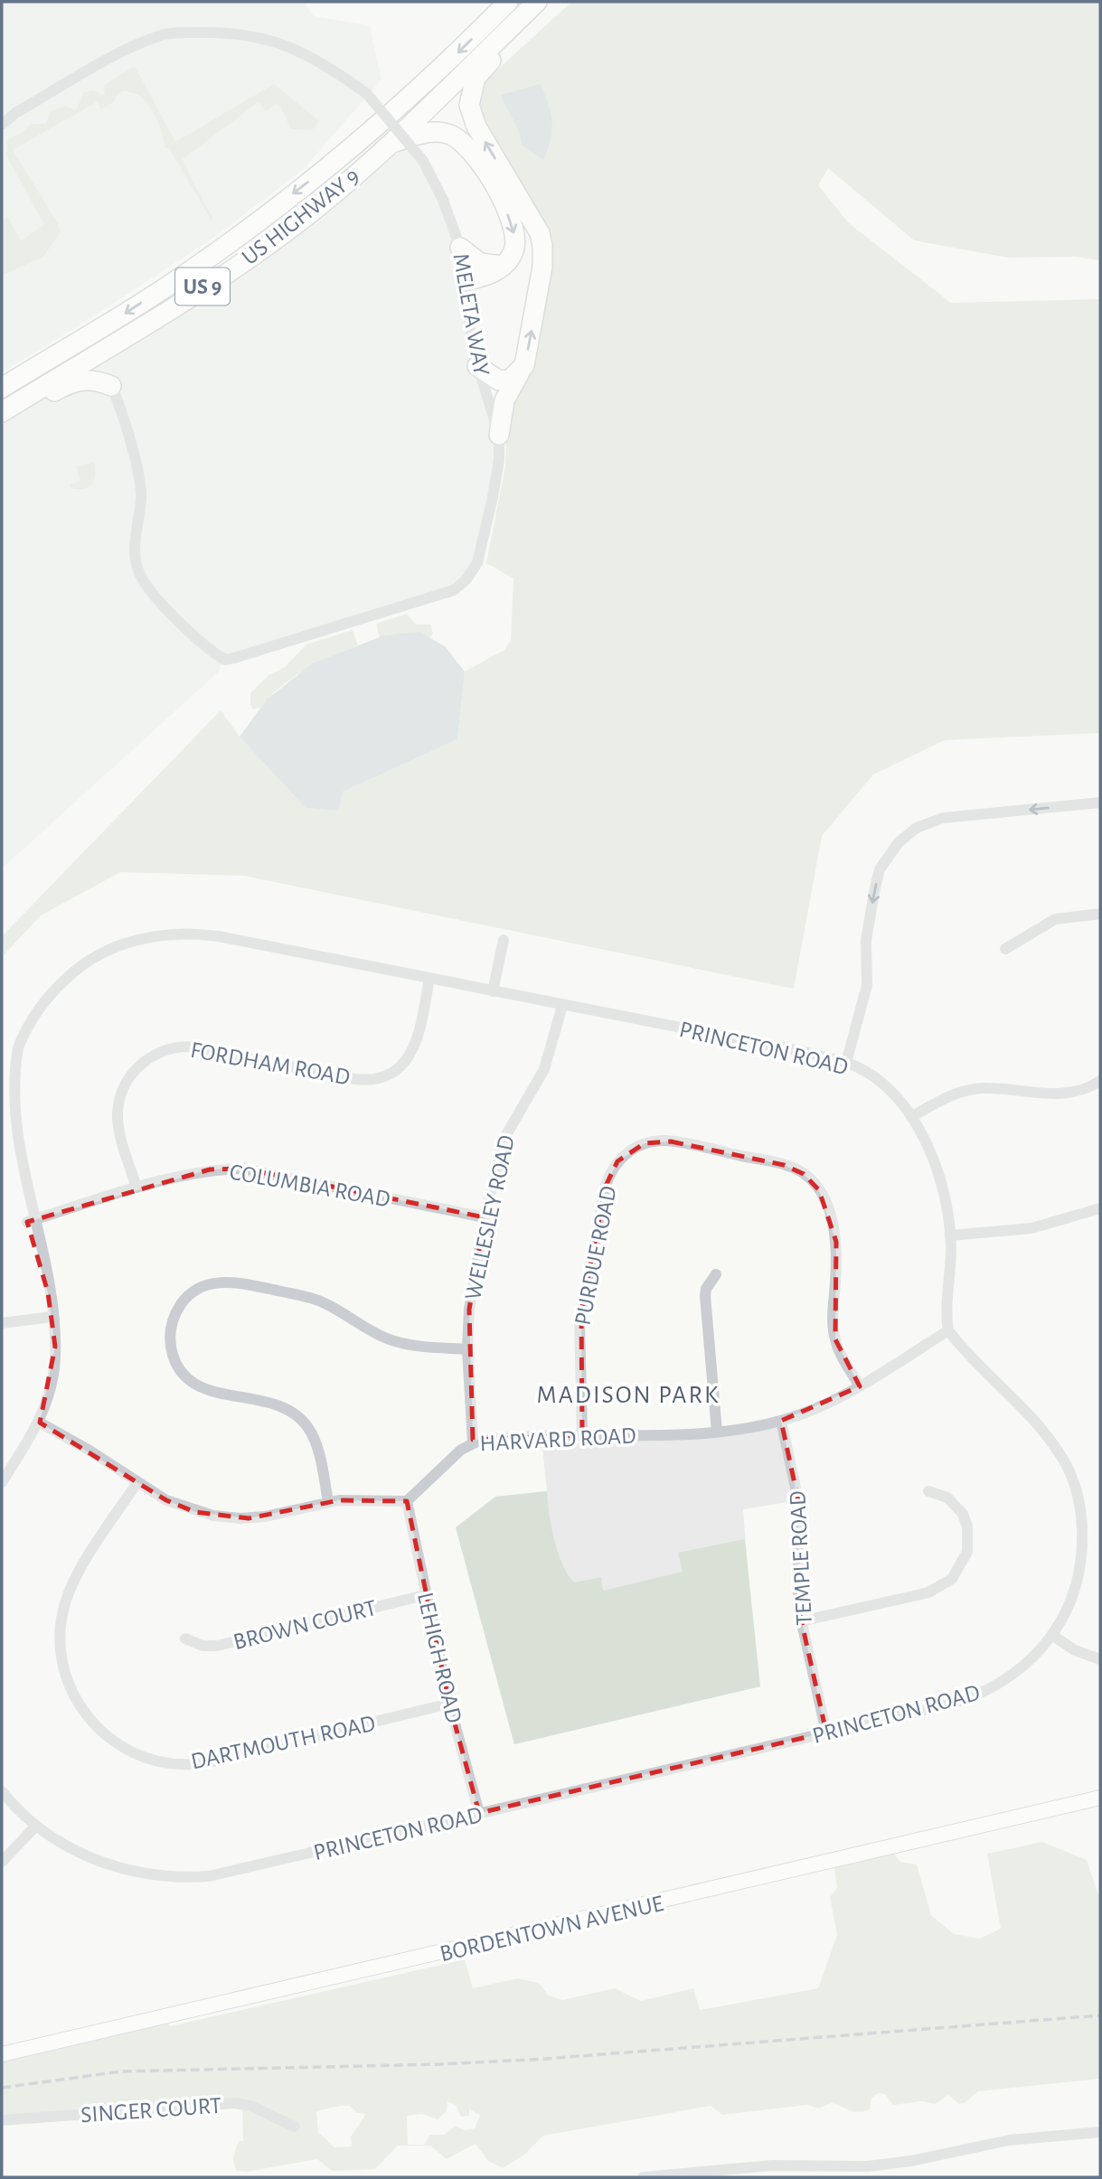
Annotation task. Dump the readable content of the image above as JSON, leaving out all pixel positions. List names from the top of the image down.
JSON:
{
  "streets": {
    "highway": ["US HIGHWAY 9", "US 9"],
    "street": [
      "MELETA WAY",
      "PRINCETON ROAD",
      "FORDHAM ROAD",
      "COLUMBIA ROAD",
      "WELLESLEY ROAD",
      "PURDUE ROAD",
      "HARVARD ROAD",
      "TEMPLE ROAD",
      "BROWN COURT",
      "LEHIGH ROAD",
      "DARTMOUTH ROAD",
      "BORDENTOWN AVENUE",
      "SINGER COURT"
    ]
  },
  "crossings": [
    ["PRINCETON ROAD", "FORDHAM ROAD"],
    ["PRINCETON ROAD", "WELLESLEY ROAD"],
    ["PRINCETON ROAD", "HARVARD ROAD"],
    ["PRINCETON ROAD", "TEMPLE ROAD"],
    ["PRINCETON ROAD", "LEHIGH ROAD"],
    ["FORDHAM ROAD", "COLUMBIA ROAD"],
    ["COLUMBIA ROAD", "WELLESLEY ROAD"],
    ["WELLESLEY ROAD", "HARVARD ROAD"],
    ["PURDUE ROAD", "HARVARD ROAD"],
    ["HARVARD ROAD", "TEMPLE ROAD"],
    ["HARVARD ROAD", "LEHIGH ROAD"],
    ["BROWN COURT", "LEHIGH ROAD"],
    ["LEHIGH ROAD", "DARTMOUTH ROAD"]
  ],
  "districts": ["MADISON PARK"]
}
